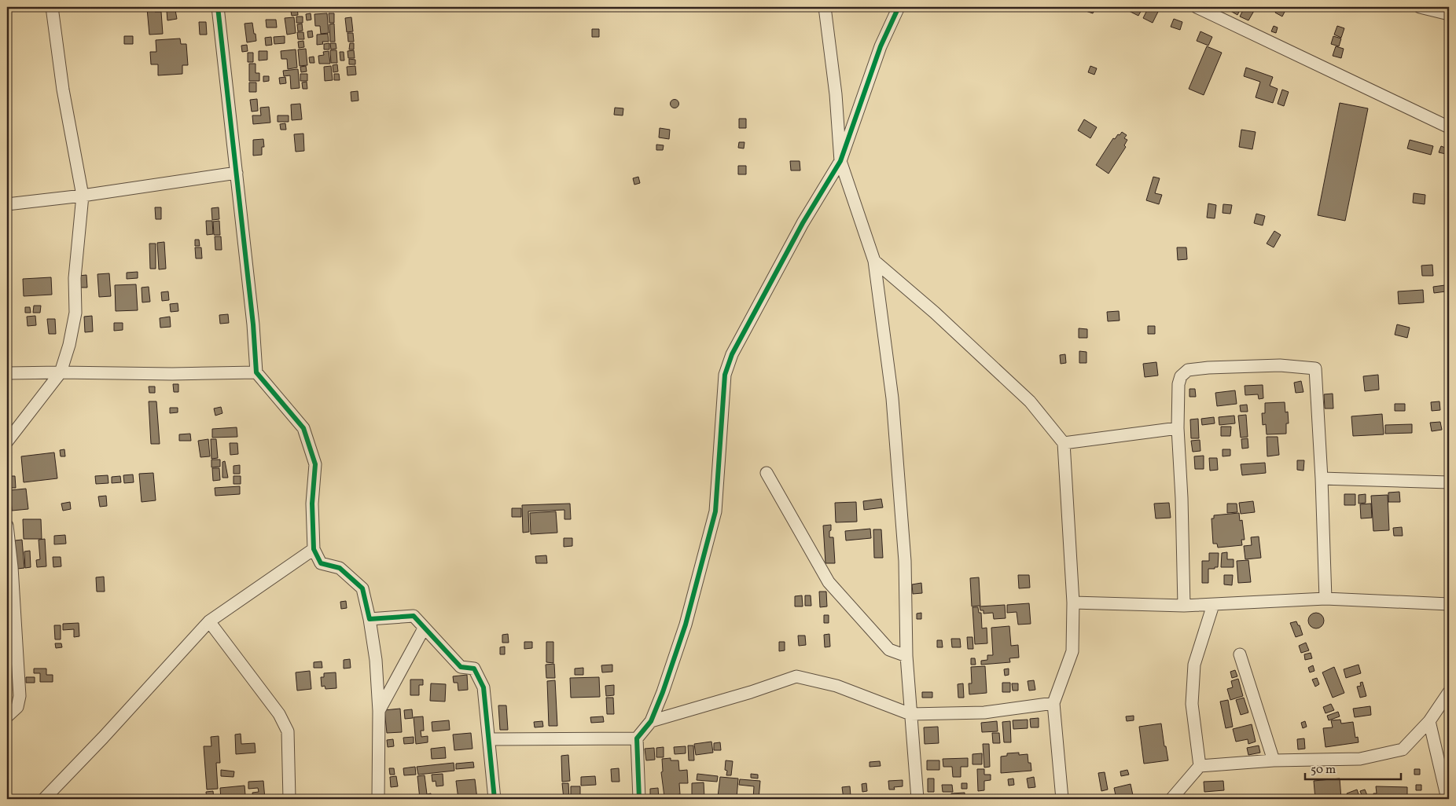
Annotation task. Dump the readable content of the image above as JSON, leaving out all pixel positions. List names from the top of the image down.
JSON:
{
  "scale_bar": "50 m"
}
